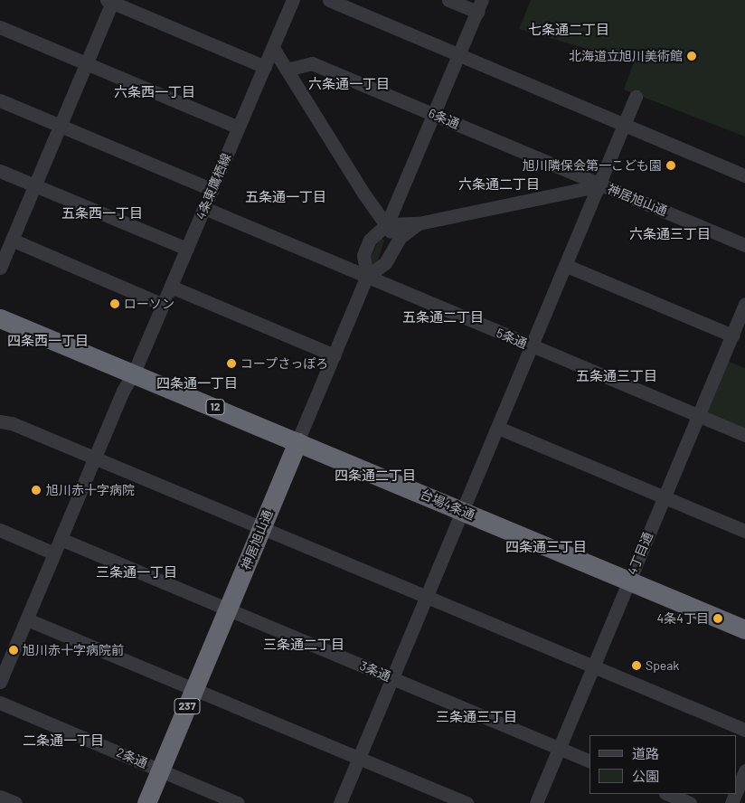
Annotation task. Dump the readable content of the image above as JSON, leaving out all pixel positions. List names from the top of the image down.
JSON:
{
  "streets": {
    "highway": [
      "神居旭山通",
      "12",
      "台場4条通",
      "237"
    ],
    "street": [
      "6条通",
      "4条東鷹栖線",
      "5条通",
      "4丁目通",
      "3条通",
      "2条通"
    ]
  },
  "crossings": [
    ["6条通", "神居旭山通"],
    ["4条東鷹栖線", "5条通"],
    ["4条東鷹栖線", "台場4条通"],
    ["4条東鷹栖線", "3条通"],
    ["神居旭山通", "5条通"],
    ["神居旭山通", "台場4条通"],
    ["神居旭山通", "3条通"],
    ["神居旭山通", "2条通"],
    ["5条通", "4丁目通"],
    ["台場4条通", "4丁目通"],
    ["4丁目通", "3条通"]
  ],
  "districts": [
    "七条通二丁目",
    "六条通一丁目",
    "六条西一丁目",
    "六条通二丁目",
    "五条通一丁目",
    "五条西一丁目",
    "六条通三丁目",
    "五条通二丁目",
    "四条西一丁目",
    "五条通三丁目",
    "四条通一丁目",
    "四条通二丁目",
    "四条通三丁目",
    "三条通一丁目",
    "三条通二丁目",
    "三条通三丁目",
    "二条通一丁目"
  ],
  "places": [
    "北海道立旭川美術館",
    "旭川隣保会第一こども園",
    "ローソン",
    "コープさっぽろ",
    "旭川赤十字病院",
    "4条4丁目",
    "旭川赤十字病院前",
    "Speak"
  ],
  "legend": ["道路", "公園"]
}
